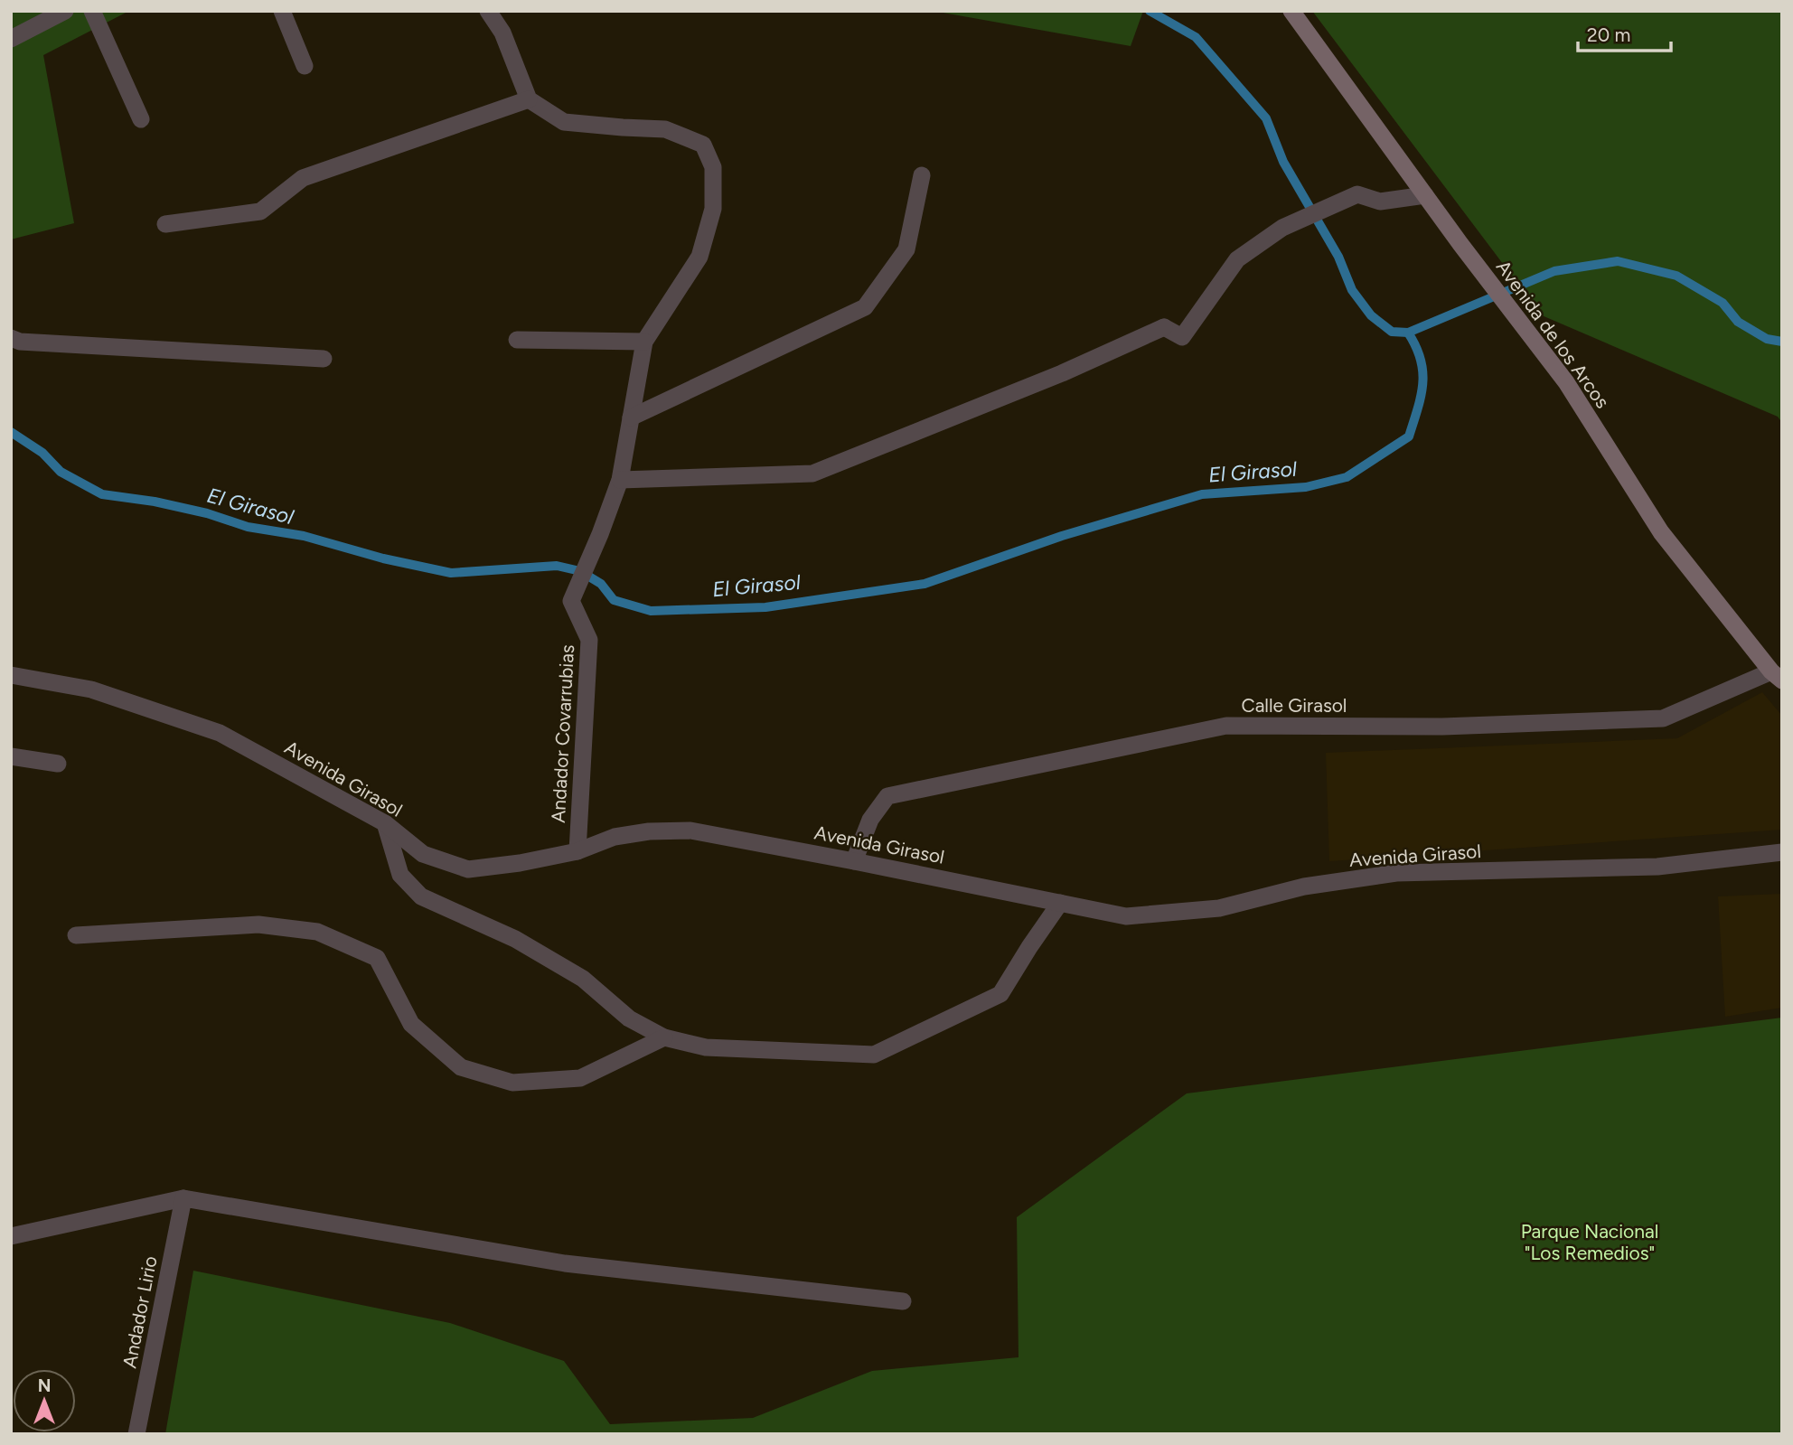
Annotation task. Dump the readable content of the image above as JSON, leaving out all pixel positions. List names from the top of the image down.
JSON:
{
  "streets": {
    "main road": ["Avenida de los Arcos"],
    "street": [
      "Calle Girasol",
      "Andador Covarrubias",
      "Avenida Girasol",
      "Andador Lirio"
    ]
  },
  "crossings": [
    ["Avenida de los Arcos", "Calle Girasol"],
    ["Calle Girasol", "Avenida Girasol"],
    ["Andador Covarrubias", "Avenida Girasol"]
  ],
  "water": ["El Girasol"],
  "parks": ["Parque Nacional \"Los Remedios\""],
  "scale_bar": "20 m",
  "north": "top"
}
